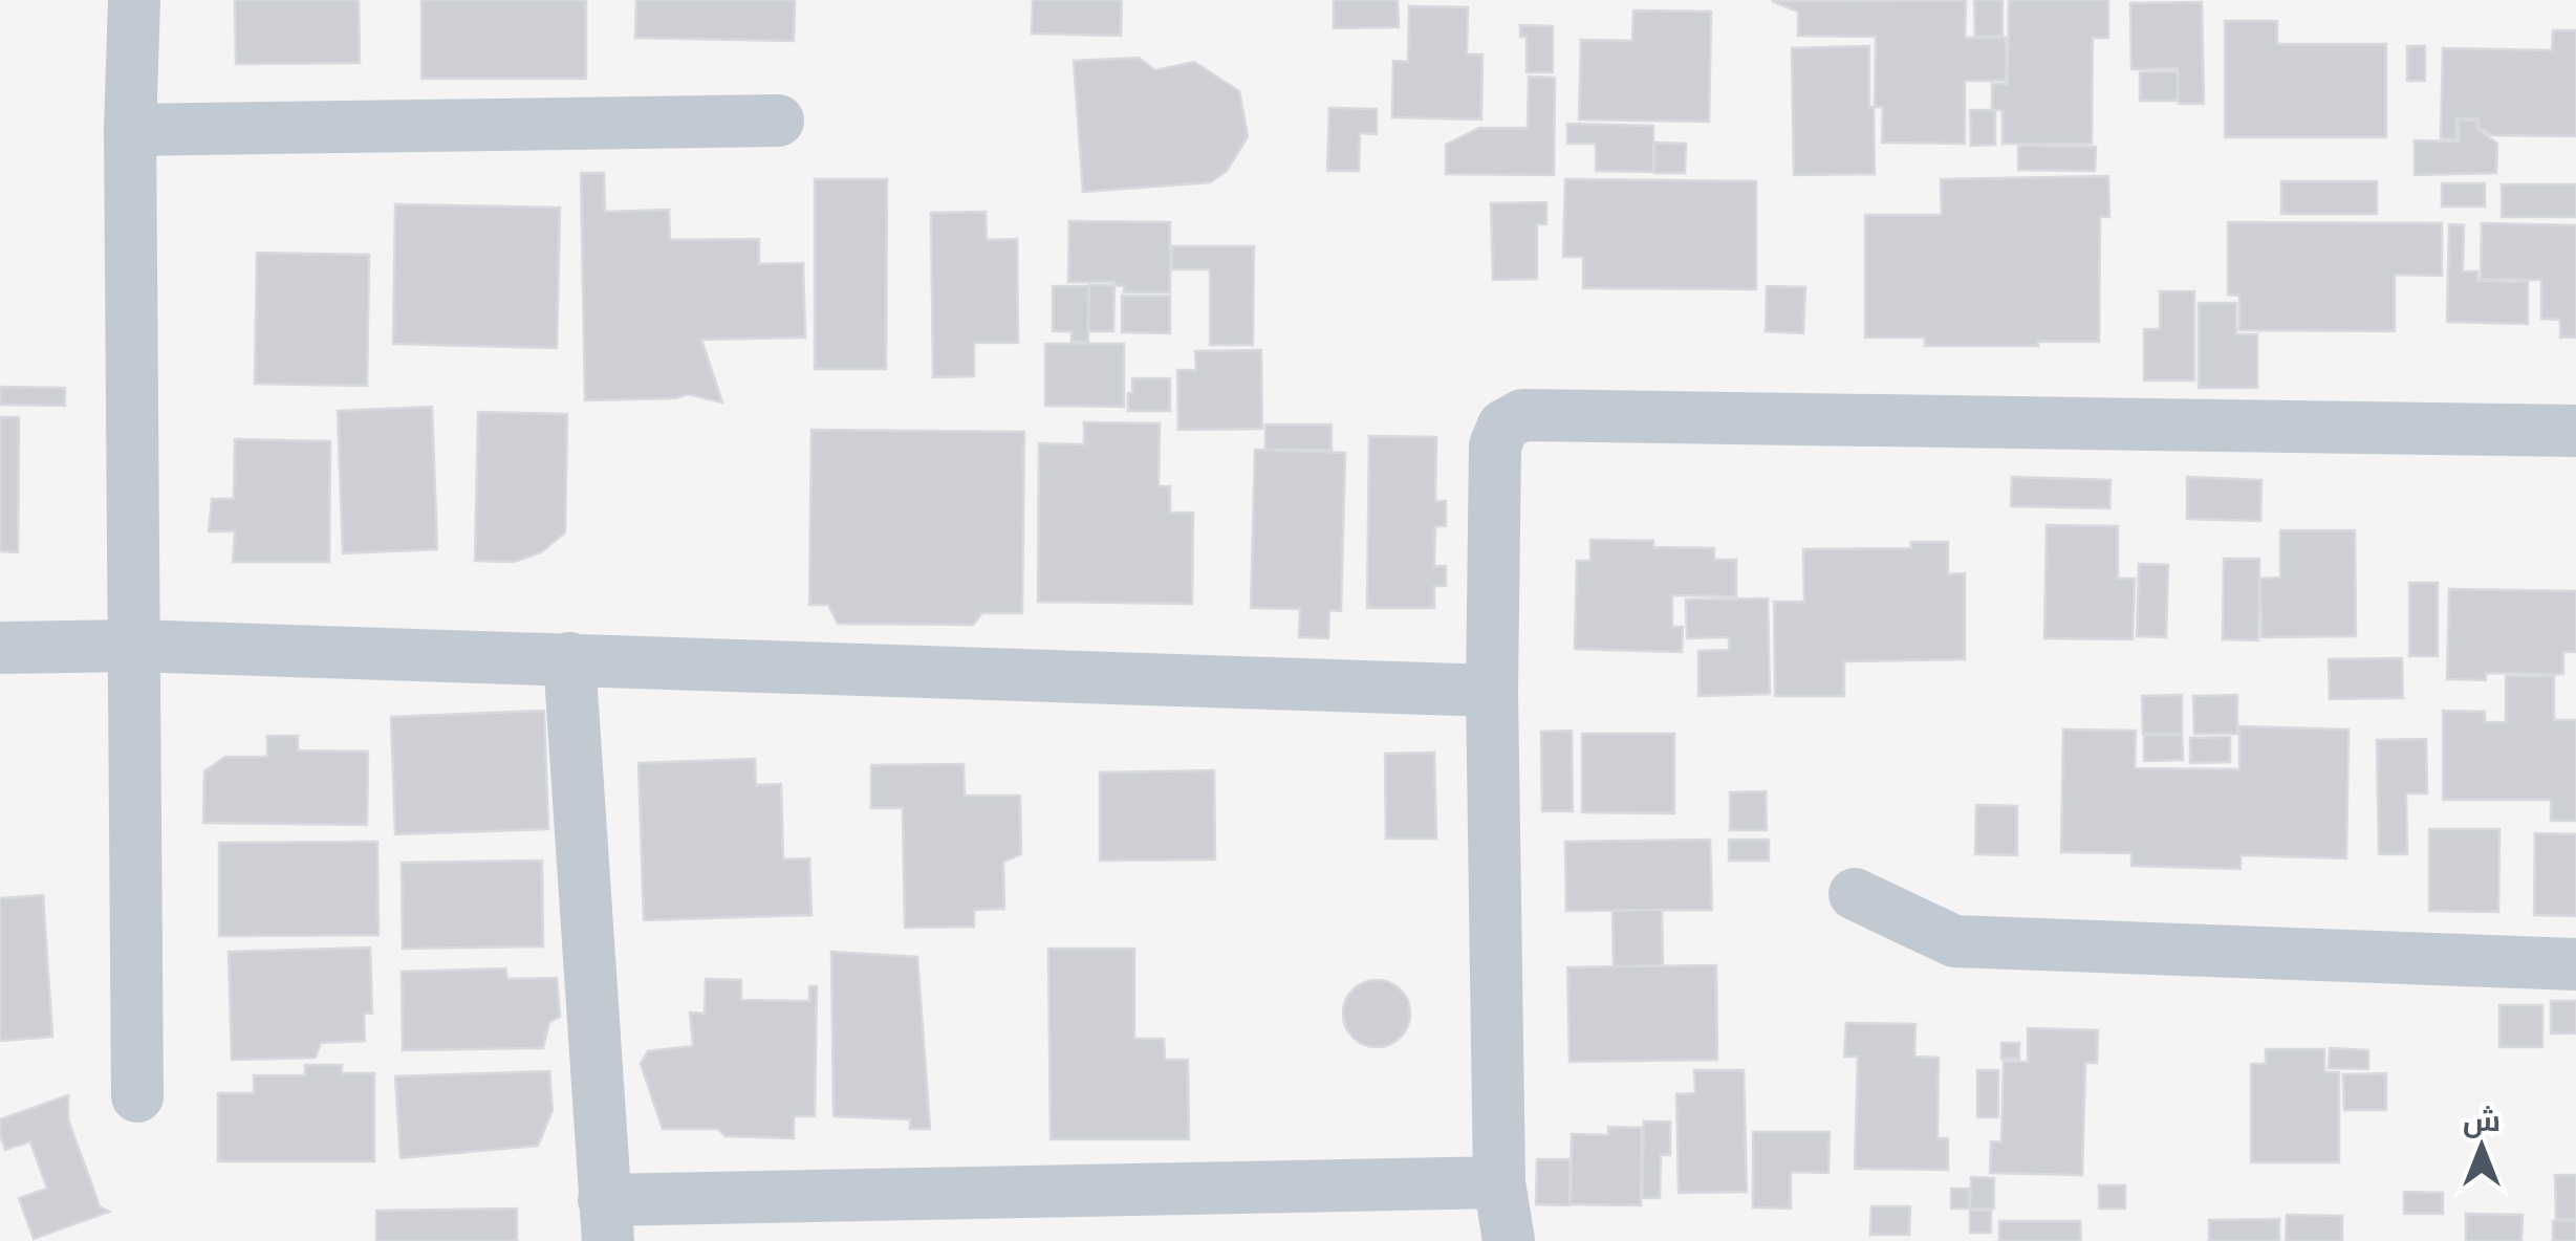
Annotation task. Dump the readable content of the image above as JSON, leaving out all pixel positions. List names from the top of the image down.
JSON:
{
  "north": "top"
}
